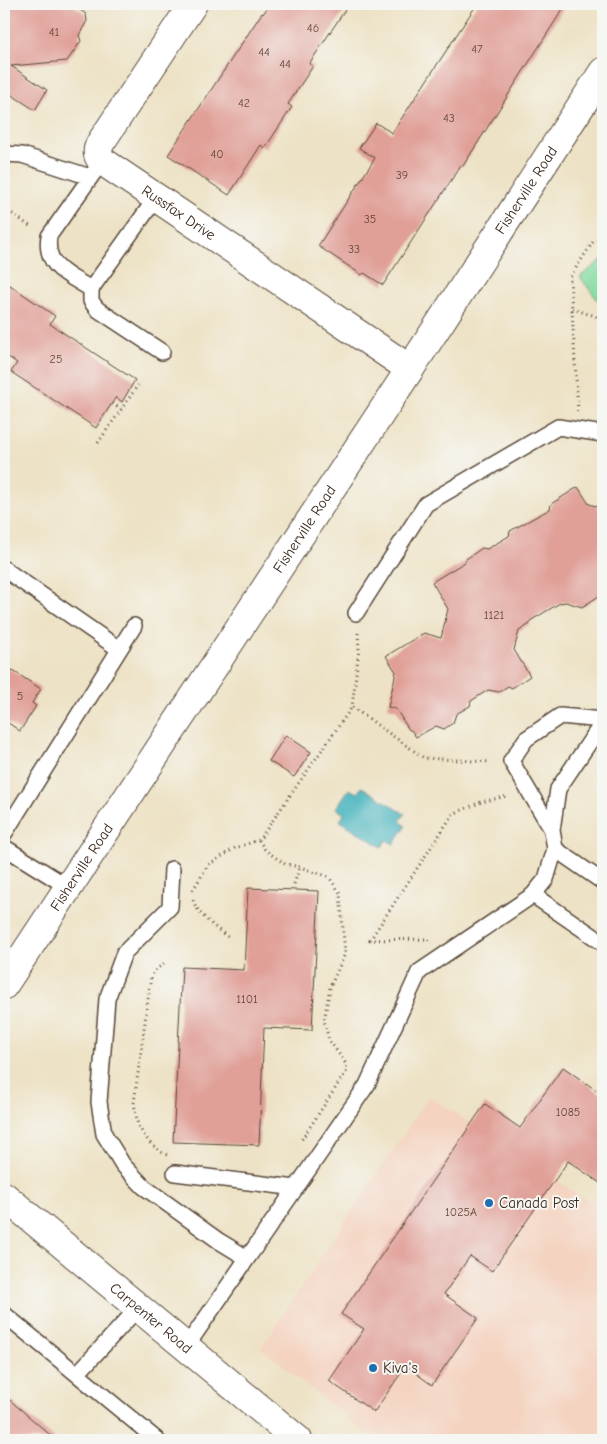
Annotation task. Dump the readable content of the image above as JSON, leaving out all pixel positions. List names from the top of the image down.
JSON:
{
  "streets": {
    "street": ["Fisherville Road", "Russfax Drive", "Carpenter Road"]
  },
  "crossings": [
    ["Fisherville Road", "Russfax Drive"]
  ],
  "places": ["Canada Post", "Kiva's"],
  "house_numbers": [
    "46",
    "41",
    "47",
    "44",
    "44",
    "42",
    "43",
    "40",
    "39",
    "35",
    "33",
    "25",
    "1121",
    "5",
    "1101",
    "1085",
    "1025A"
  ]
}
